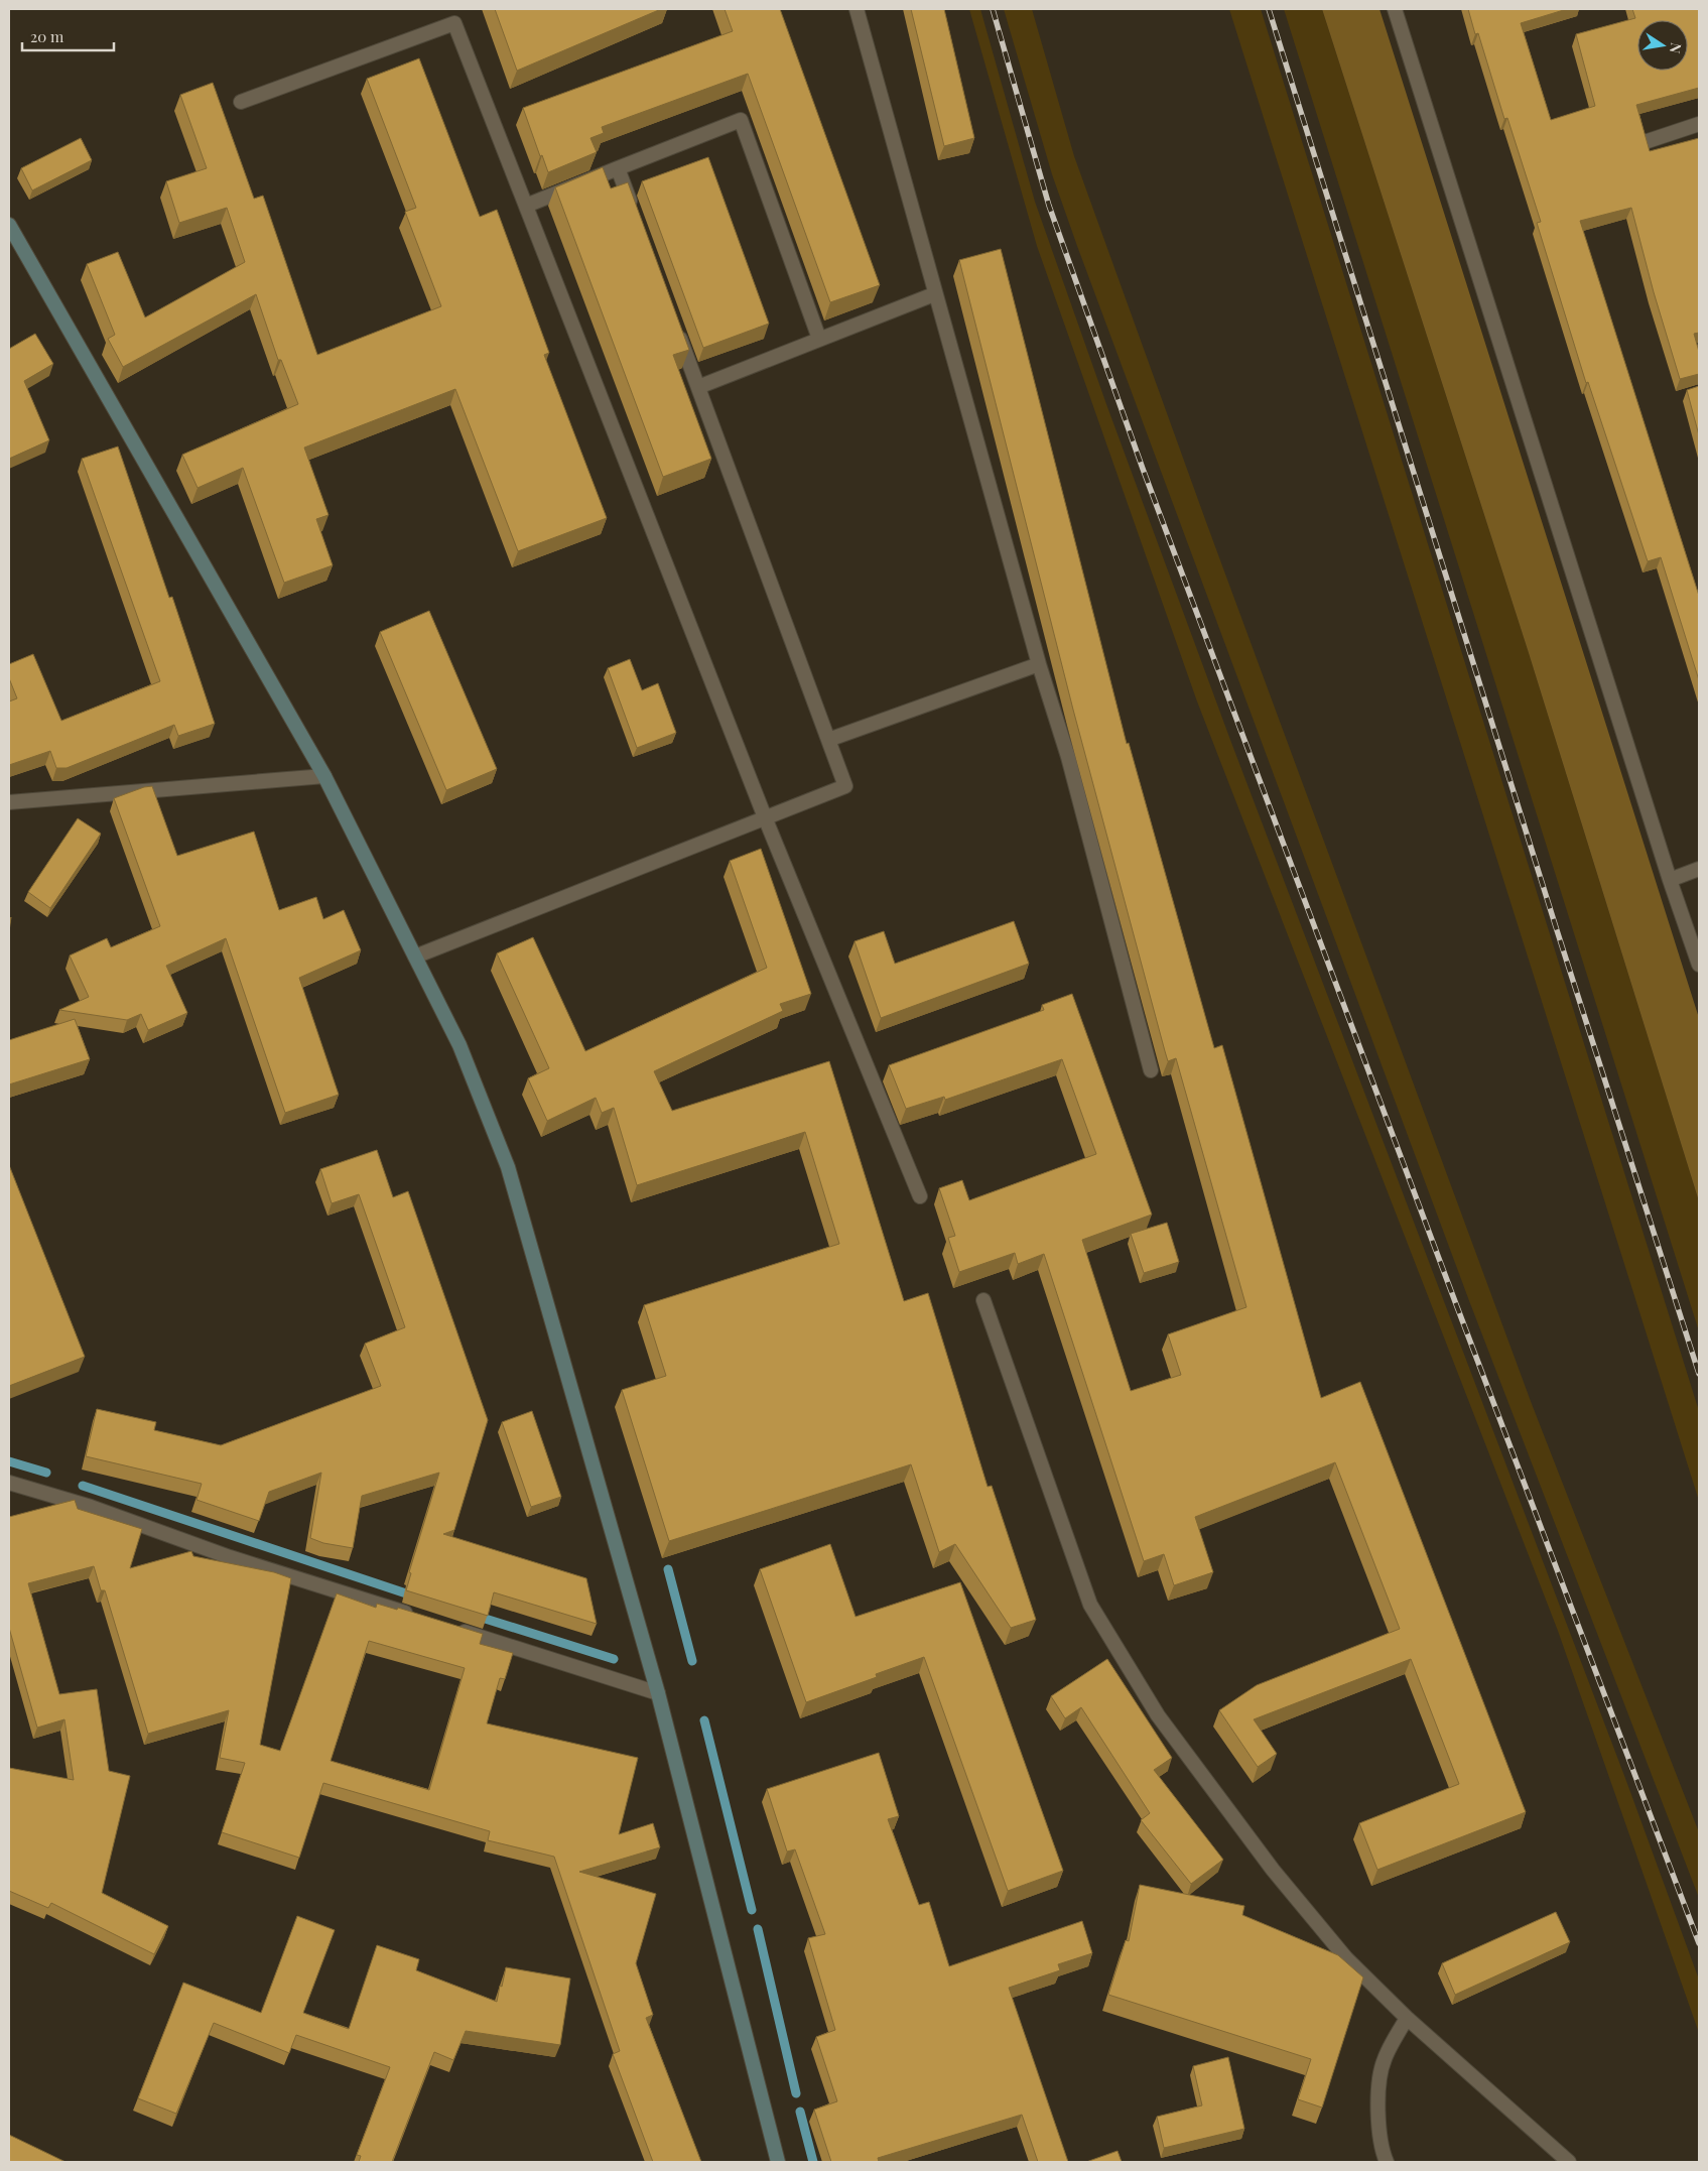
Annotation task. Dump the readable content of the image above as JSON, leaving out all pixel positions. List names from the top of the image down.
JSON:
{
  "scale_bar": "20 m",
  "north": "right"
}
